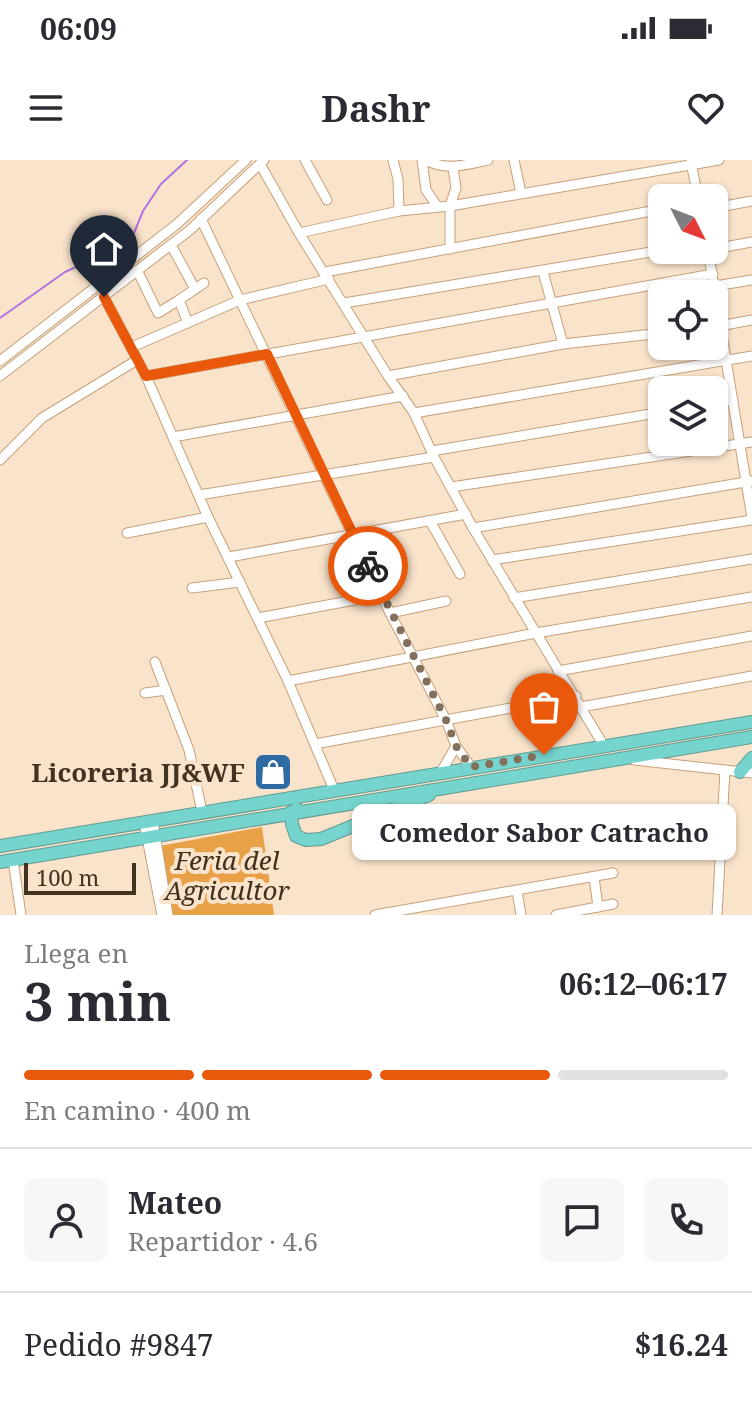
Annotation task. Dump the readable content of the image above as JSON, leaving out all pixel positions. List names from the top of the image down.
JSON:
{
  "parks": ["Feria del Agricultor"],
  "places": {
    "other": ["Comedor Sabor Catracho"],
    "shop": ["Licoreria JJ&WF"]
  },
  "scale_bar": "100 m",
  "north": "bottom right",
  "page": {
    "status": "06:09",
    "header": "Dashr",
    "bubble": "Comedor Sabor Catracho",
    "scale": "100 m",
    "heading": ["3 min", "Llega en", "06:12–06:17"],
    "panel": [
      "Mateo",
      "Repartidor · 4.6",
      "Pedido #9847",
      "$16.24"
    ],
    "bar": "En camino · 400 m"
  }
}
